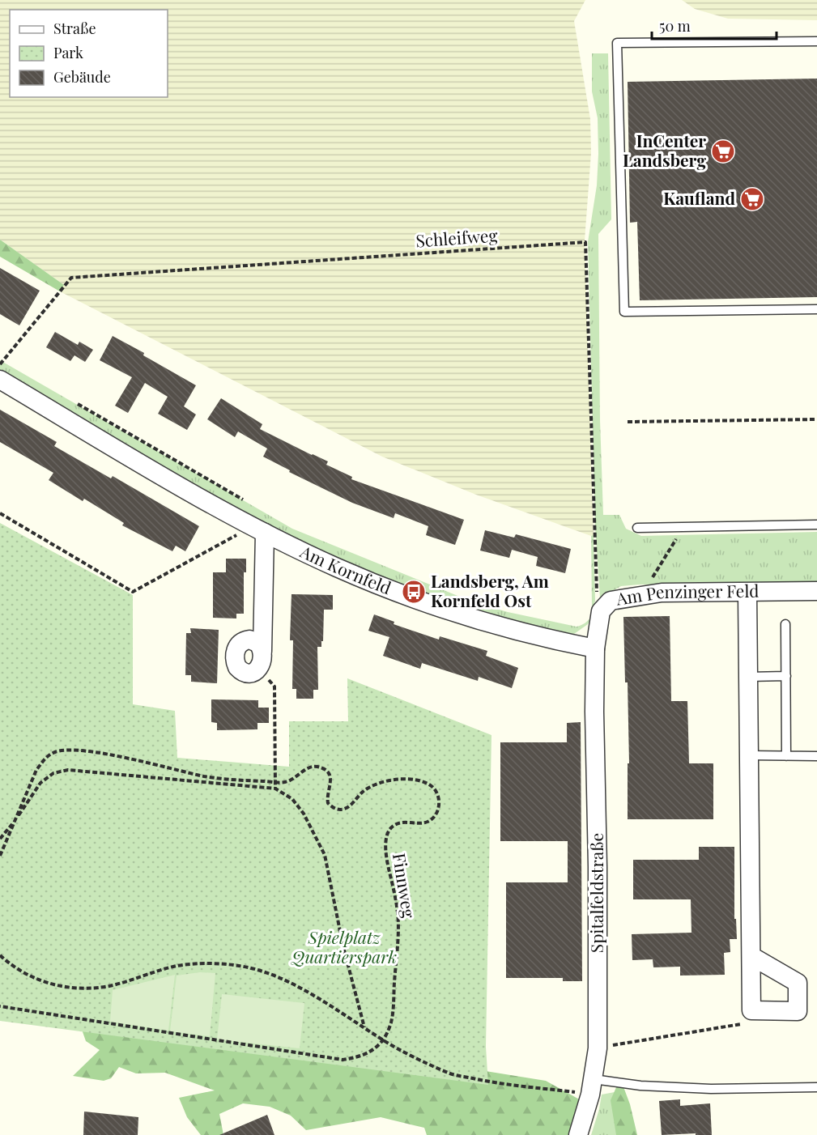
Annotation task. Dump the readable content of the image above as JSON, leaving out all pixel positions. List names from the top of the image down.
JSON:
{
  "streets": {
    "street": ["Am Kornfeld", "Am Penzinger Feld", "Spitalfeldstraße"],
    "path": ["Schleifweg", "Finnweg"]
  },
  "crossings": [
    ["Schleifweg", "Am Penzinger Feld"],
    ["Am Kornfeld", "Am Penzinger Feld"],
    ["Am Kornfeld", "Spitalfeldstraße"],
    ["Am Penzinger Feld", "Spitalfeldstraße"]
  ],
  "parks": ["Spielplatz Quartierspark"],
  "places": {
    "supermarket": ["InCenter Landsberg", "Kaufland"],
    "bus stop": ["Landsberg, Am Kornfeld Ost"]
  },
  "legend": ["Straße", "Park", "Gebäude"],
  "scale_bar": "50 m"
}
